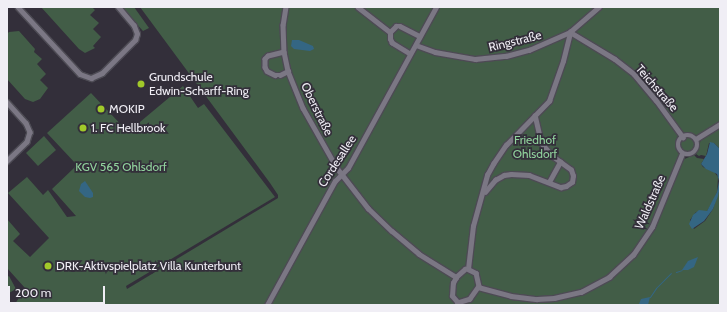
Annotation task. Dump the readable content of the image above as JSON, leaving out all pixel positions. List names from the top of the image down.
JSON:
{
  "streets": {
    "street": [
      "Ringstraße",
      "Teichstraße",
      "Oberstraße",
      "Cordesallee",
      "Waldstraße"
    ]
  },
  "crossings": [
    ["Ringstraße", "Teichstraße"],
    ["Ringstraße", "Cordesallee"],
    ["Teichstraße", "Waldstraße"],
    ["Oberstraße", "Cordesallee"]
  ],
  "parks": ["Friedhof Ohlsdorf", "KGV 565 Ohlsdorf"],
  "places": [
    "Grundschule Edwin-Scharff-Ring",
    "MOKIP",
    "1. FC Hellbrook",
    "DRK-Aktivspielplatz Villa Kunterbunt"
  ],
  "scale_bar": "200 m"
}
